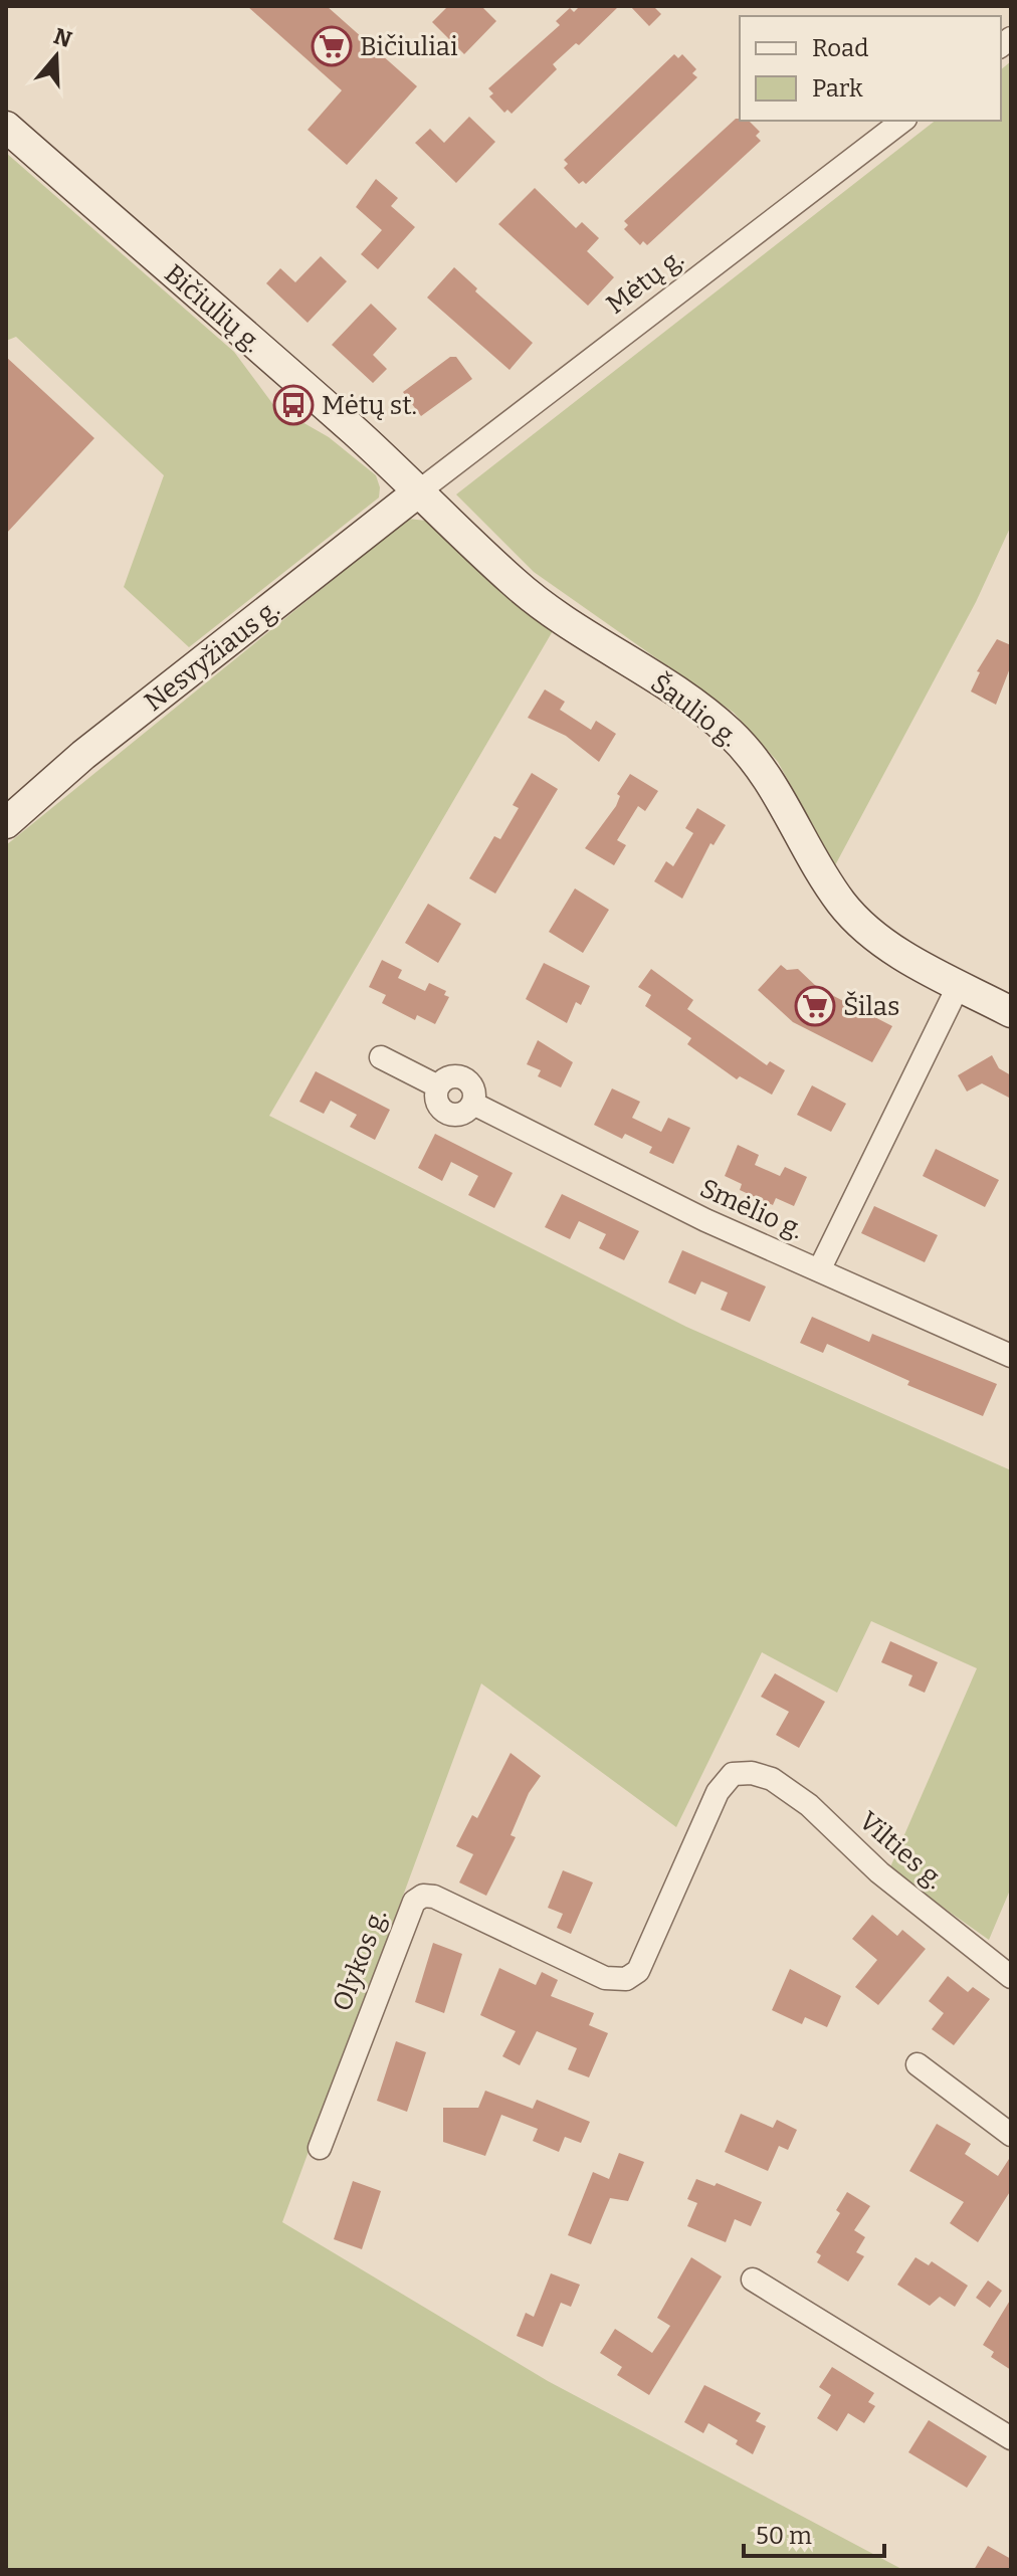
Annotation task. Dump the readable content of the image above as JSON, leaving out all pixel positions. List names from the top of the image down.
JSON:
{
  "streets": {
    "street": [
      "Mėtų g.",
      "Bičiulių g.",
      "Nesvyžiaus g.",
      "Šaulio g.",
      "Smėlio g.",
      "Vilties g.",
      "Olykos g."
    ]
  },
  "crossings": [
    ["Mėtų g.", "Bičiulių g."],
    ["Mėtų g.", "Nesvyžiaus g."],
    ["Mėtų g.", "Šaulio g."],
    ["Bičiulių g.", "Nesvyžiaus g."],
    ["Bičiulių g.", "Šaulio g."],
    ["Nesvyžiaus g.", "Šaulio g."],
    ["Vilties g.", "Olykos g."]
  ],
  "places": {
    "supermarket": ["Bičiuliai", "Šilas"],
    "bus stop": ["Mėtų st."]
  },
  "legend": ["Road", "Park"],
  "scale_bar": "50 m",
  "north": "top"
}
